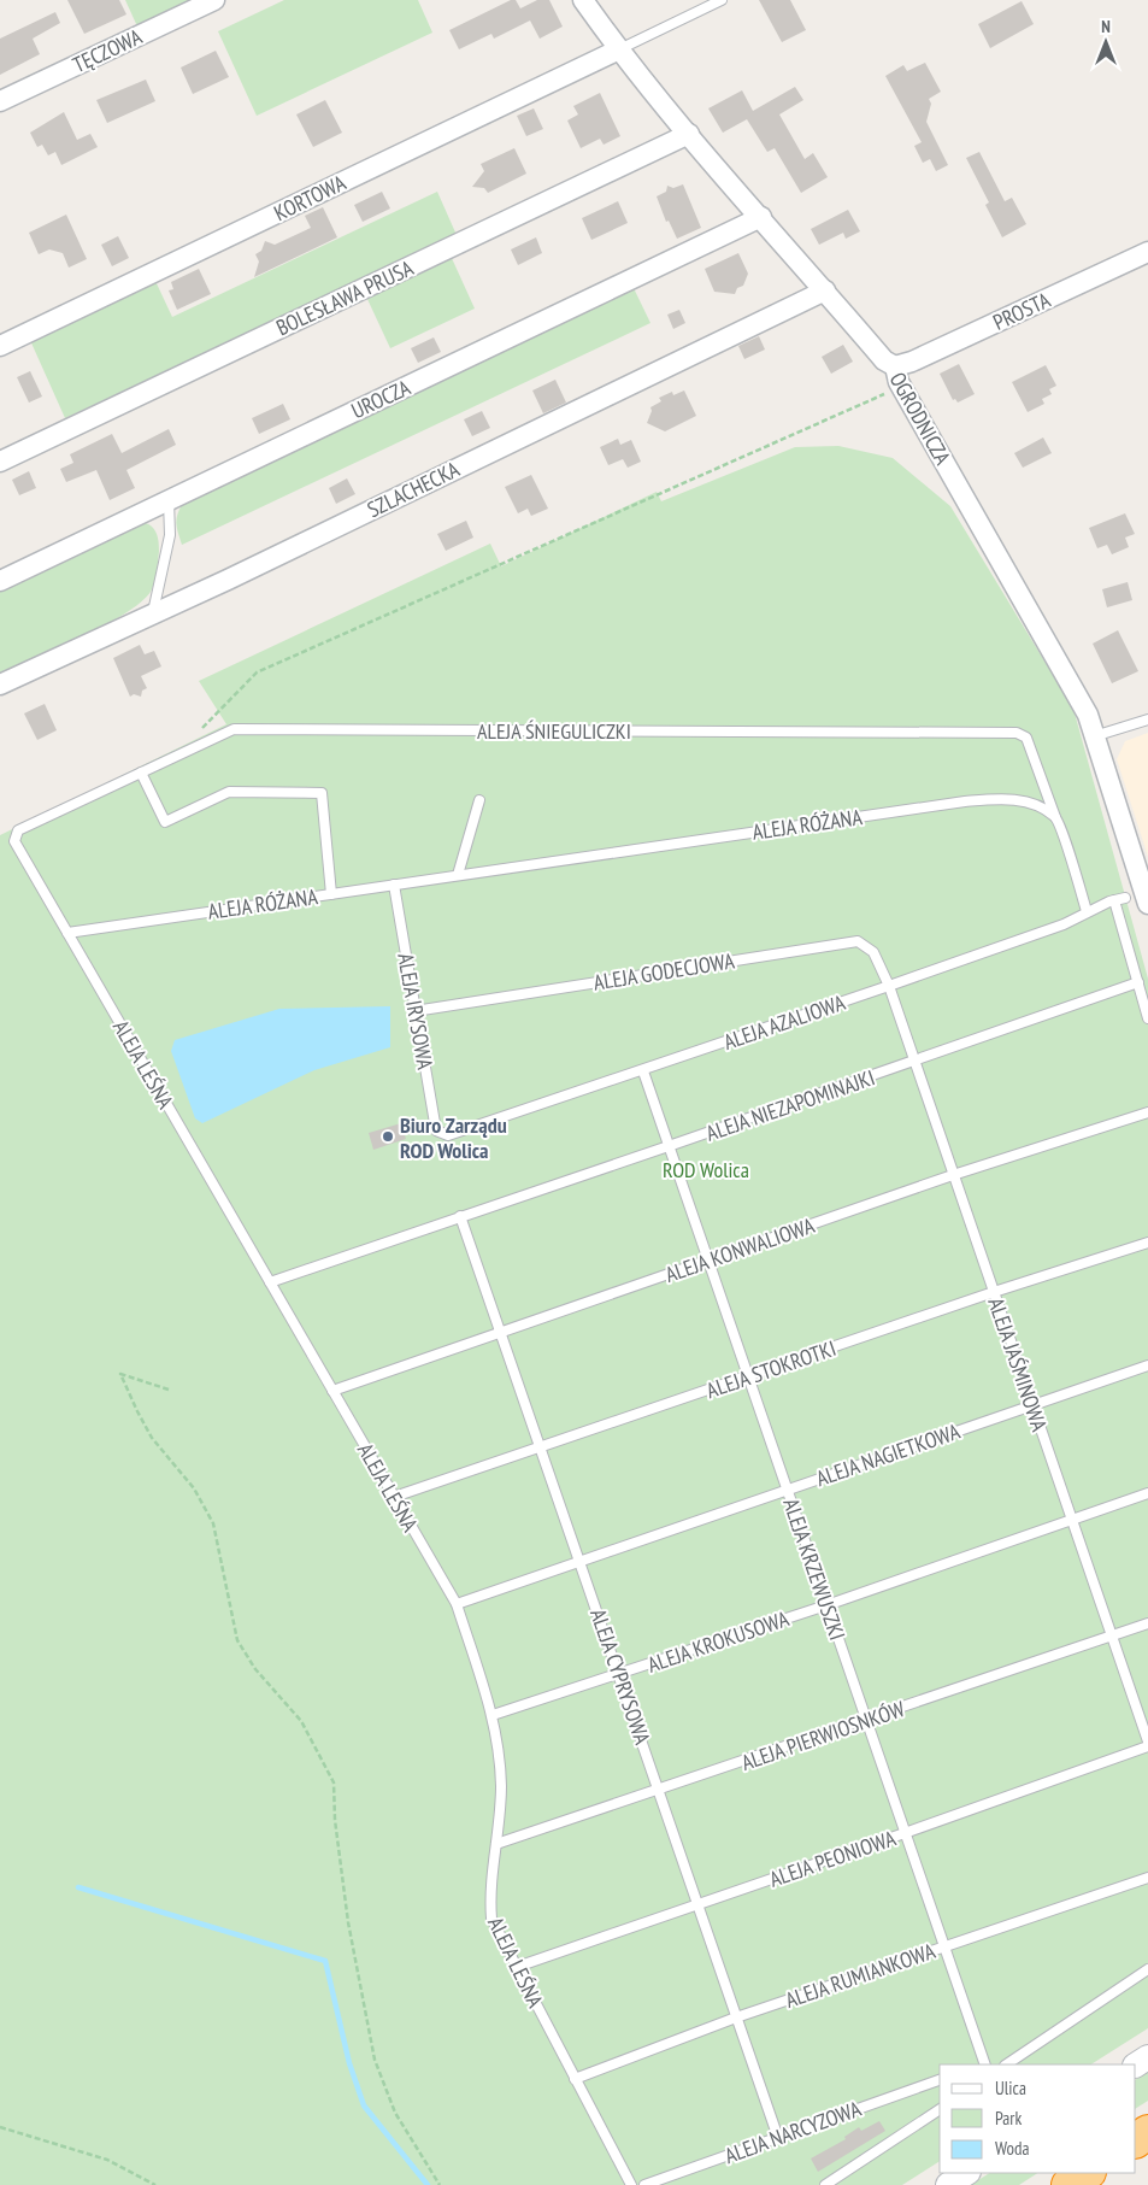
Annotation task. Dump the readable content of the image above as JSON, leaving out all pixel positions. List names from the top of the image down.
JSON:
{
  "streets": {
    "street": [
      "TĘCZOWA",
      "KORTOWA",
      "BOLESŁAWA PRUSA",
      "PROSTA",
      "UROCZA",
      "OGRODNICZA",
      "SZLACHECKA"
    ],
    "lane": [
      "ALEJA ŚNIEGULICZKI",
      "ALEJA RÓŻANA",
      "ALEJA GODECJOWA",
      "ALEJA IRYSOWA",
      "ALEJA AZALIOWA",
      "ALEJA LEŚNA",
      "ALEJA NIEZAPOMINAJKI",
      "ALEJA KONWALIOWA",
      "ALEJA JAŚMINOWA",
      "ALEJA STOKROTKI",
      "ALEJA NAGIETKOWA",
      "ALEJA KRZEWUSZKI",
      "ALEJA KROKUSOWA",
      "ALEJA CYPRYSOWA",
      "ALEJA PIERWIOSNKÓW",
      "ALEJA PEONIOWA",
      "ALEJA RUMIANKOWA",
      "ALEJA NARCYZOWA"
    ]
  },
  "crossings": [
    ["KORTOWA", "OGRODNICZA"],
    ["BOLESŁAWA PRUSA", "OGRODNICZA"],
    ["PROSTA", "OGRODNICZA"],
    ["UROCZA", "OGRODNICZA"],
    ["OGRODNICZA", "SZLACHECKA"],
    ["ALEJA ŚNIEGULICZKI", "ALEJA RÓŻANA"],
    ["ALEJA ŚNIEGULICZKI", "ALEJA LEŚNA"],
    ["ALEJA RÓŻANA", "ALEJA IRYSOWA"],
    ["ALEJA RÓŻANA", "ALEJA LEŚNA"],
    ["ALEJA GODECJOWA", "ALEJA IRYSOWA"],
    ["ALEJA GODECJOWA", "ALEJA AZALIOWA"],
    ["ALEJA GODECJOWA", "ALEJA JAŚMINOWA"],
    ["ALEJA IRYSOWA", "ALEJA AZALIOWA"],
    ["ALEJA AZALIOWA", "ALEJA JAŚMINOWA"],
    ["ALEJA AZALIOWA", "ALEJA KRZEWUSZKI"],
    ["ALEJA LEŚNA", "ALEJA NIEZAPOMINAJKI"],
    ["ALEJA LEŚNA", "ALEJA KONWALIOWA"],
    ["ALEJA LEŚNA", "ALEJA STOKROTKI"],
    ["ALEJA LEŚNA", "ALEJA NAGIETKOWA"],
    ["ALEJA LEŚNA", "ALEJA KROKUSOWA"],
    ["ALEJA LEŚNA", "ALEJA PIERWIOSNKÓW"],
    ["ALEJA LEŚNA", "ALEJA PEONIOWA"],
    ["ALEJA LEŚNA", "ALEJA RUMIANKOWA"],
    ["ALEJA NIEZAPOMINAJKI", "ALEJA JAŚMINOWA"],
    ["ALEJA NIEZAPOMINAJKI", "ALEJA KRZEWUSZKI"],
    ["ALEJA NIEZAPOMINAJKI", "ALEJA CYPRYSOWA"],
    ["ALEJA KONWALIOWA", "ALEJA JAŚMINOWA"],
    ["ALEJA KONWALIOWA", "ALEJA KRZEWUSZKI"],
    ["ALEJA KONWALIOWA", "ALEJA CYPRYSOWA"],
    ["ALEJA JAŚMINOWA", "ALEJA STOKROTKI"],
    ["ALEJA JAŚMINOWA", "ALEJA NAGIETKOWA"],
    ["ALEJA JAŚMINOWA", "ALEJA KROKUSOWA"],
    ["ALEJA JAŚMINOWA", "ALEJA PIERWIOSNKÓW"],
    ["ALEJA STOKROTKI", "ALEJA KRZEWUSZKI"],
    ["ALEJA STOKROTKI", "ALEJA CYPRYSOWA"],
    ["ALEJA NAGIETKOWA", "ALEJA KRZEWUSZKI"],
    ["ALEJA NAGIETKOWA", "ALEJA CYPRYSOWA"],
    ["ALEJA KRZEWUSZKI", "ALEJA KROKUSOWA"],
    ["ALEJA KRZEWUSZKI", "ALEJA PIERWIOSNKÓW"],
    ["ALEJA KRZEWUSZKI", "ALEJA PEONIOWA"],
    ["ALEJA KRZEWUSZKI", "ALEJA RUMIANKOWA"],
    ["ALEJA KROKUSOWA", "ALEJA CYPRYSOWA"],
    ["ALEJA CYPRYSOWA", "ALEJA PIERWIOSNKÓW"],
    ["ALEJA CYPRYSOWA", "ALEJA PEONIOWA"],
    ["ALEJA CYPRYSOWA", "ALEJA RUMIANKOWA"],
    ["ALEJA CYPRYSOWA", "ALEJA NARCYZOWA"]
  ],
  "parks": ["ROD Wolica"],
  "places": ["Biuro Zarządu ROD Wolica"],
  "legend": ["Ulica", "Park", "Woda"],
  "north": "top"
}
